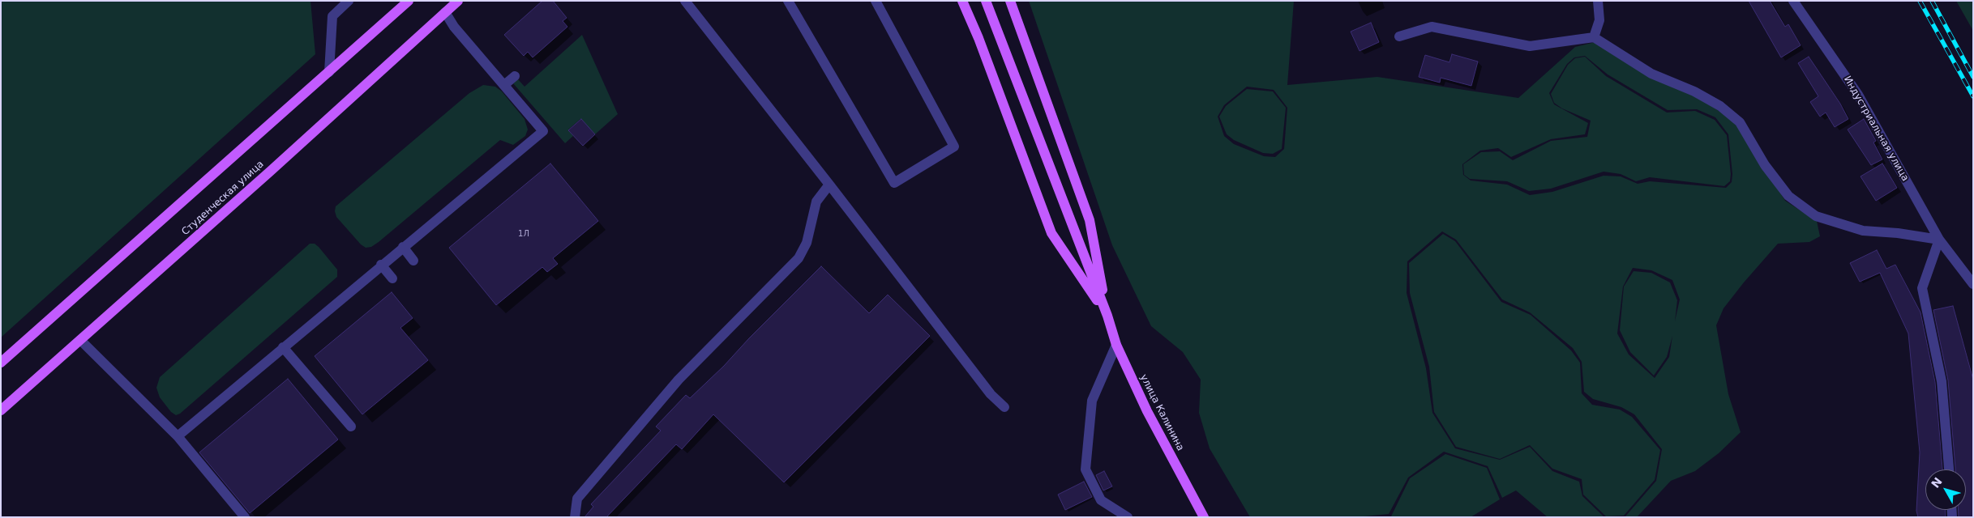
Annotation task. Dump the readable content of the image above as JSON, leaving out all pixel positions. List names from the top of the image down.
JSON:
{
  "streets": {
    "main road": ["Студенческая улица", "улица Калинина"],
    "street": ["Индустриальная улица"]
  },
  "house_numbers": ["1Л"],
  "north": "top left"
}
